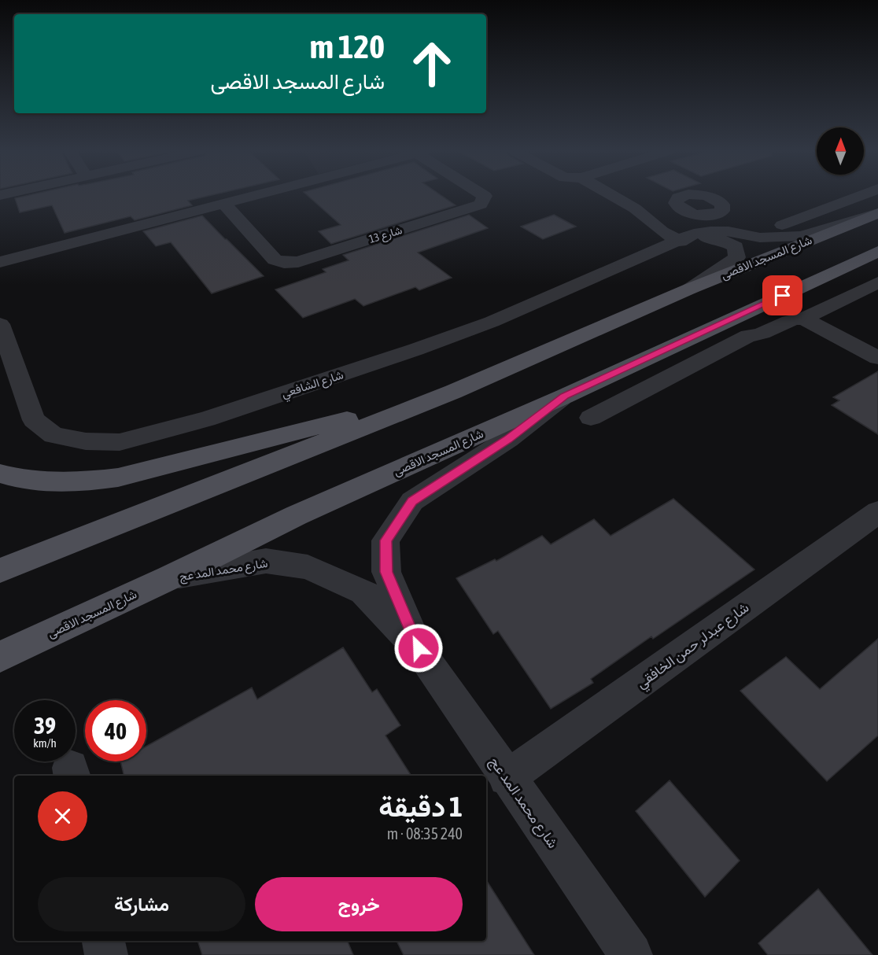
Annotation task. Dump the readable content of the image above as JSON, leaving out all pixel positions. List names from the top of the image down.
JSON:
{
  "streets": {
    "main road": ["شارع المسجد الاقصى"],
    "street": [
      "شارع 13",
      "شارع الشافعي",
      "شارع محمد المد عج",
      "شارع عبدلر حمن الخافقي"
    ]
  },
  "crossings": [
    ["شارع المسجد الاقصى", "شارع الشافعي"],
    ["شارع المسجد الاقصى", "شارع محمد المد عج"],
    ["شارع محمد المد عج", "شارع عبدلر حمن الخافقي"]
  ],
  "north": "top",
  "page": {
    "turn": ["120 m", "شارع المسجد الاقصى"],
    "speed": "39 km/h",
    "limit": "40",
    "heading": ["1 دقيقة", "240 m · 08:35"],
    "buttons": ["خروج", "مشاركة"]
  }
}
